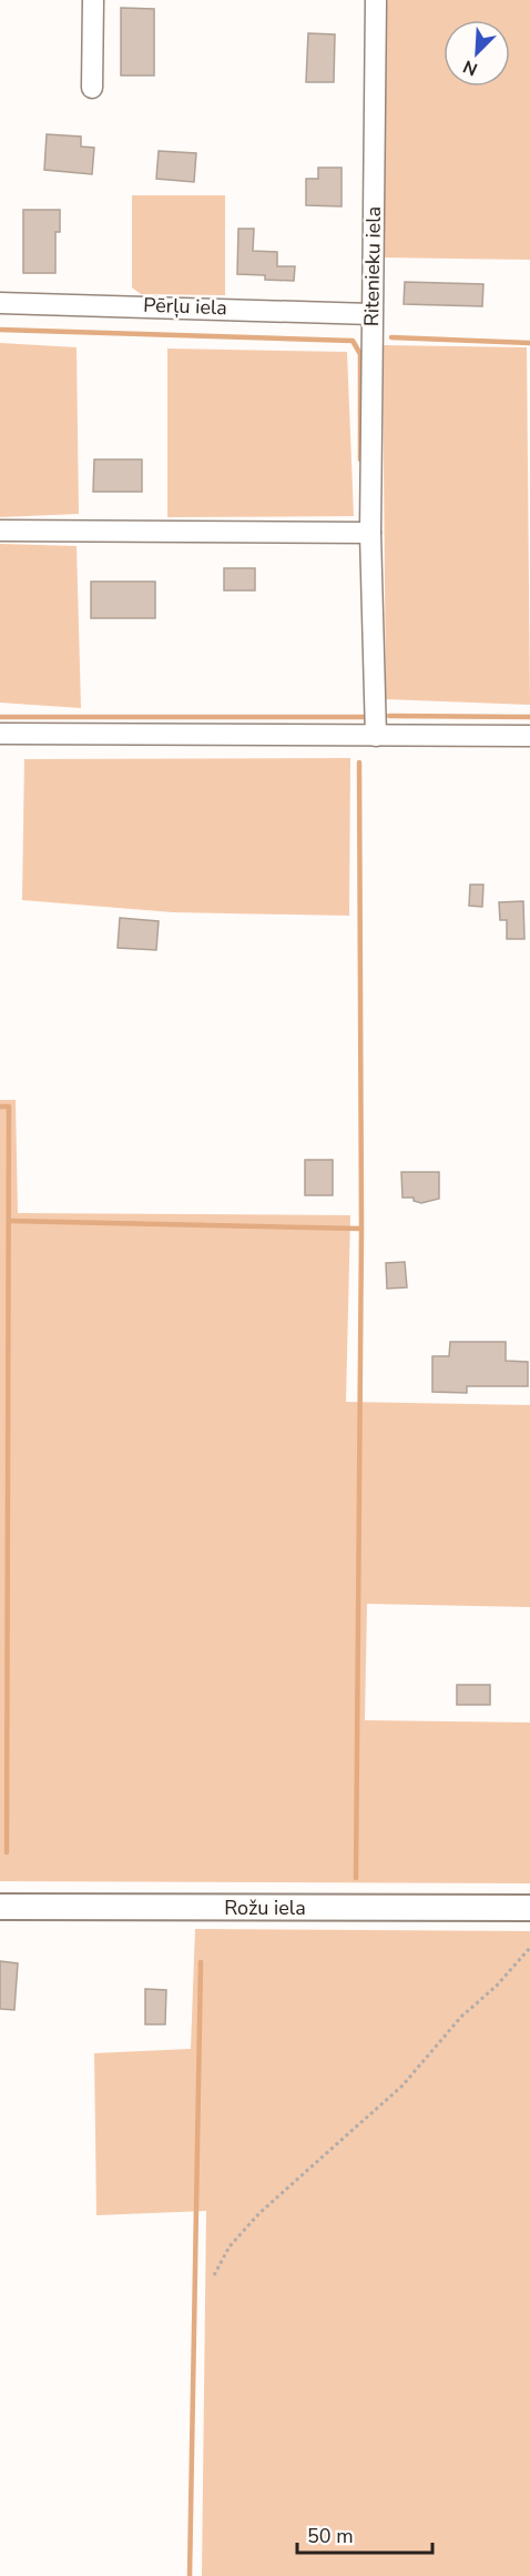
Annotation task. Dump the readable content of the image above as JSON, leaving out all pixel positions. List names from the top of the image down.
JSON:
{
  "streets": {
    "street": ["Ritenieku iela", "Pērļu iela", "Rožu iela"]
  },
  "crossings": [
    ["Ritenieku iela", "Pērļu iela"]
  ],
  "scale_bar": "50 m",
  "north": "bottom left"
}
